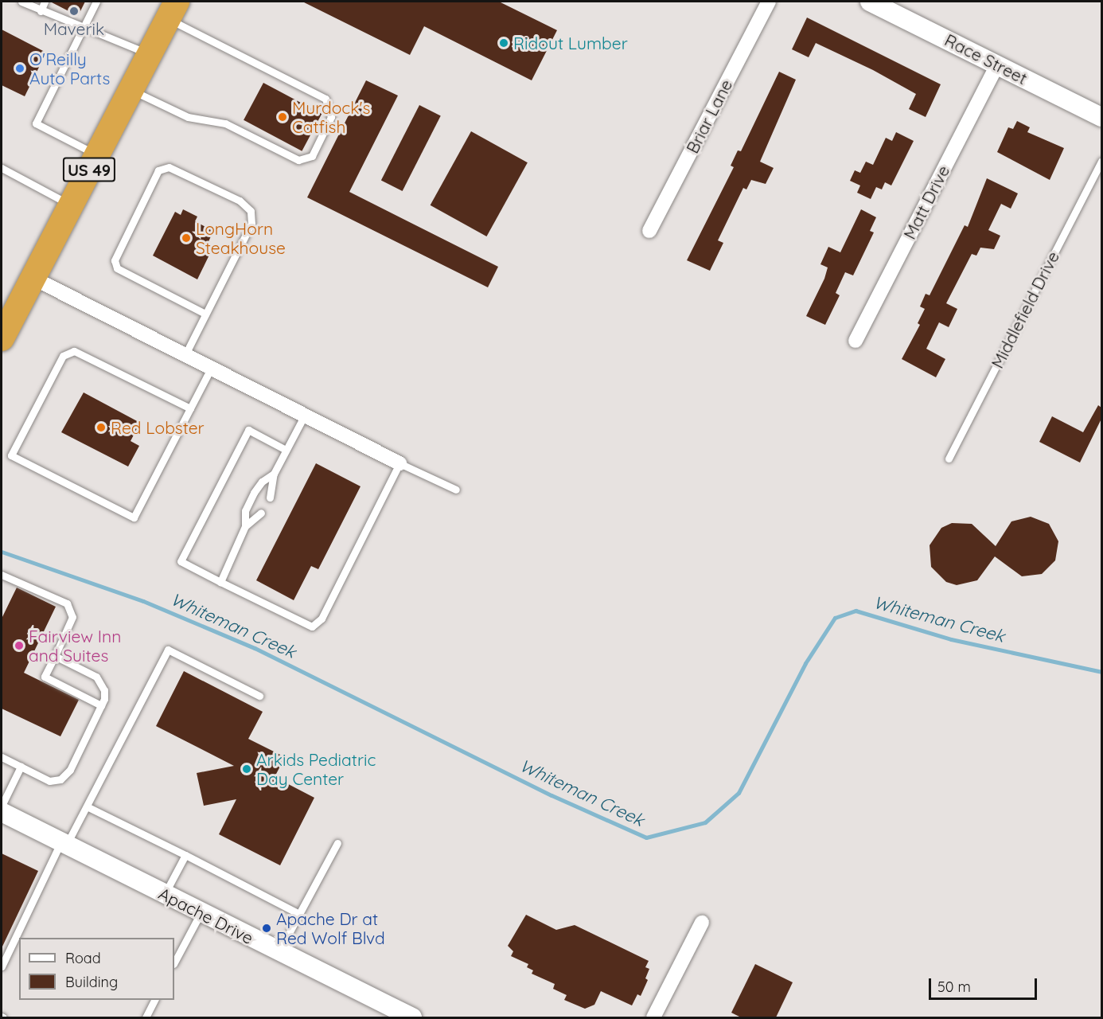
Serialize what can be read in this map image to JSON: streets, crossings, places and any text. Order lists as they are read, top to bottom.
{
  "streets": {
    "highway": ["US 49"],
    "street": [
      "Race Street",
      "Briar Lane",
      "Matt Drive",
      "Apache Drive"
    ],
    "lane": ["Middlefield Drive"]
  },
  "crossings": [
    ["Race Street", "Matt Drive"]
  ],
  "water": ["Whiteman Creek"],
  "places": [
    "Maverik",
    "Ridout Lumber",
    "O'Reilly Auto Parts",
    "Murdock's Catfish",
    "LongHorn Steakhouse",
    "Red Lobster",
    "Fairview Inn and Suites",
    "Arkids Pediatric Day Center",
    "Apache Dr at Red Wolf Blvd"
  ],
  "legend": ["Road", "Building"],
  "scale_bar": "50 m"
}
